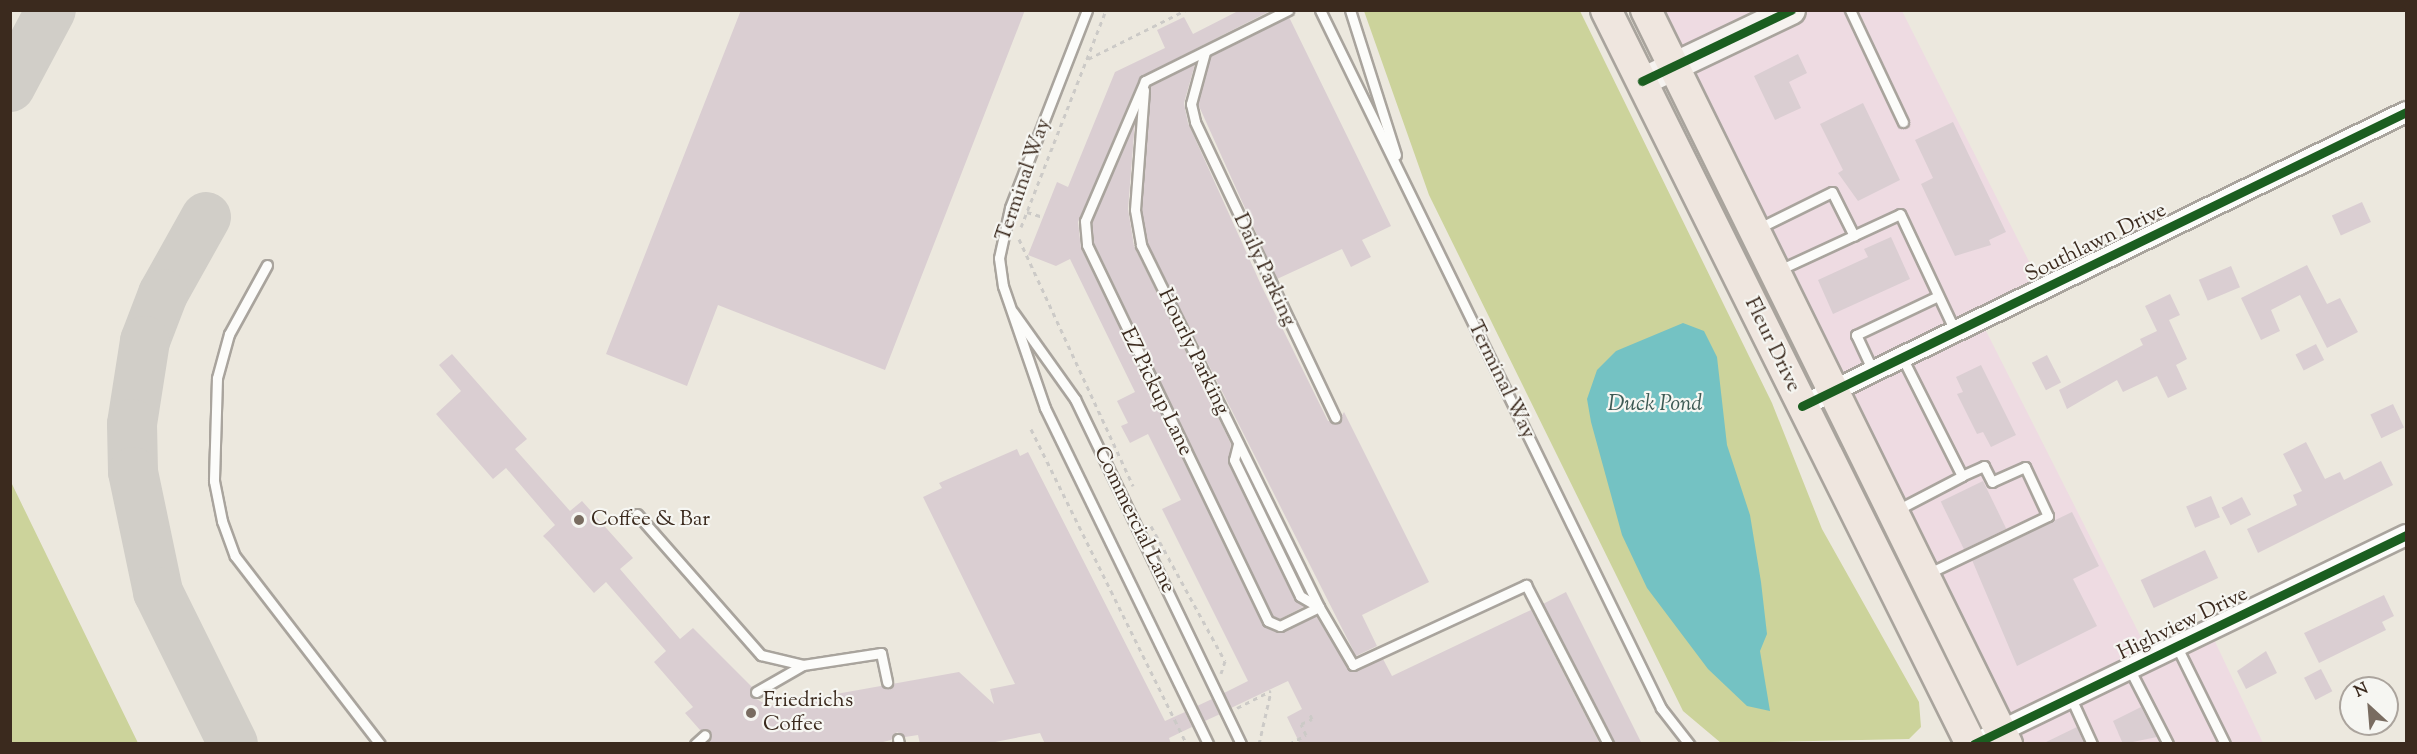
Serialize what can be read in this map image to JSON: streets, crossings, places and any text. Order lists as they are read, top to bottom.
{
  "streets": {
    "main road": ["Fleur Drive"],
    "street": ["Southlawn Drive", "Highview Drive"],
    "lane": [
      "Terminal Way",
      "Daily Parking",
      "Hourly Parking",
      "EZ Pickup Lane",
      "Commercial Lane"
    ]
  },
  "crossings": [
    ["Terminal Way", "Commercial Lane"],
    ["Southlawn Drive", "Fleur Drive"],
    ["Fleur Drive", "Highview Drive"],
    ["Hourly Parking", "EZ Pickup Lane"]
  ],
  "water": ["Duck Pond"],
  "places": ["Coffee & Bar", "Friedrichs Coffee"],
  "north": "top left"
}
